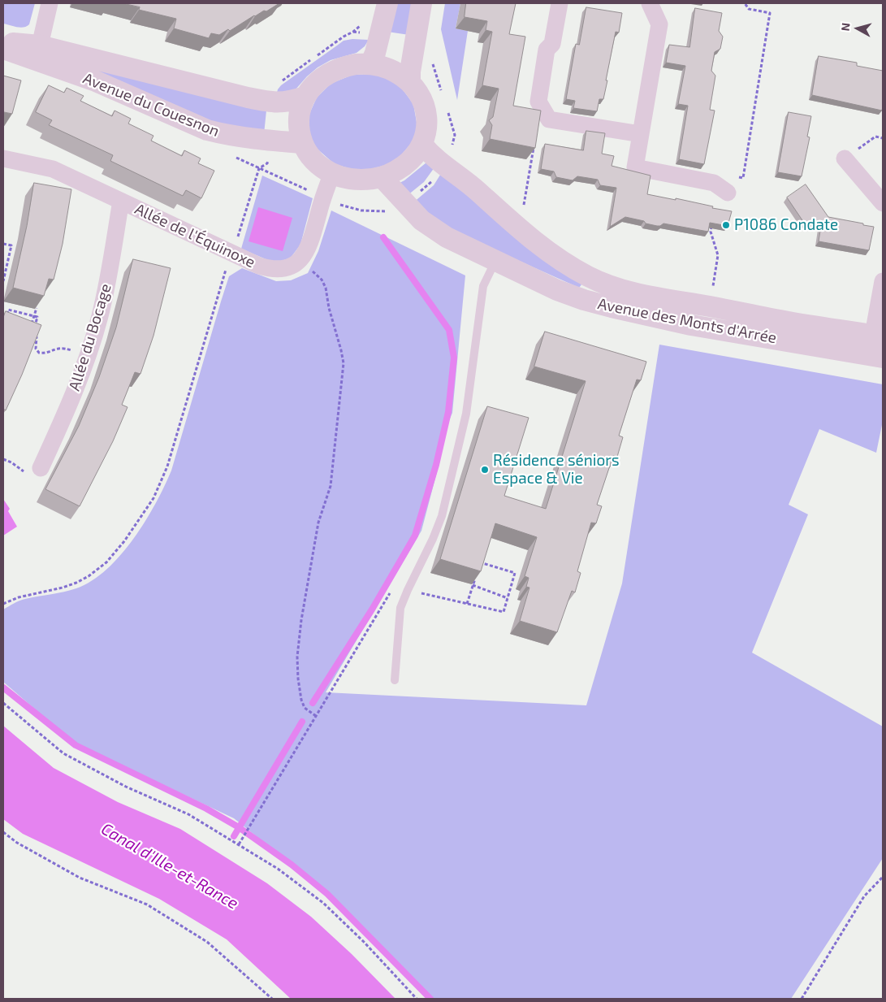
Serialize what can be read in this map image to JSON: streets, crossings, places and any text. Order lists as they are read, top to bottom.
{
  "streets": {
    "street": [
      "Avenue du Couesnon",
      "Allée de l'Équinoxe",
      "Avenue des Monts d'Arrée",
      "Allée du Bocage"
    ]
  },
  "crossings": [
    ["Avenue du Couesnon", "Avenue des Monts d'Arrée"],
    ["Allée de l'Équinoxe", "Allée du Bocage"]
  ],
  "water": ["Canal d'Ille-et-Rance"],
  "places": ["P1086 Condate", "Résidence séniors Espace & Vie"],
  "north": "left"
}
